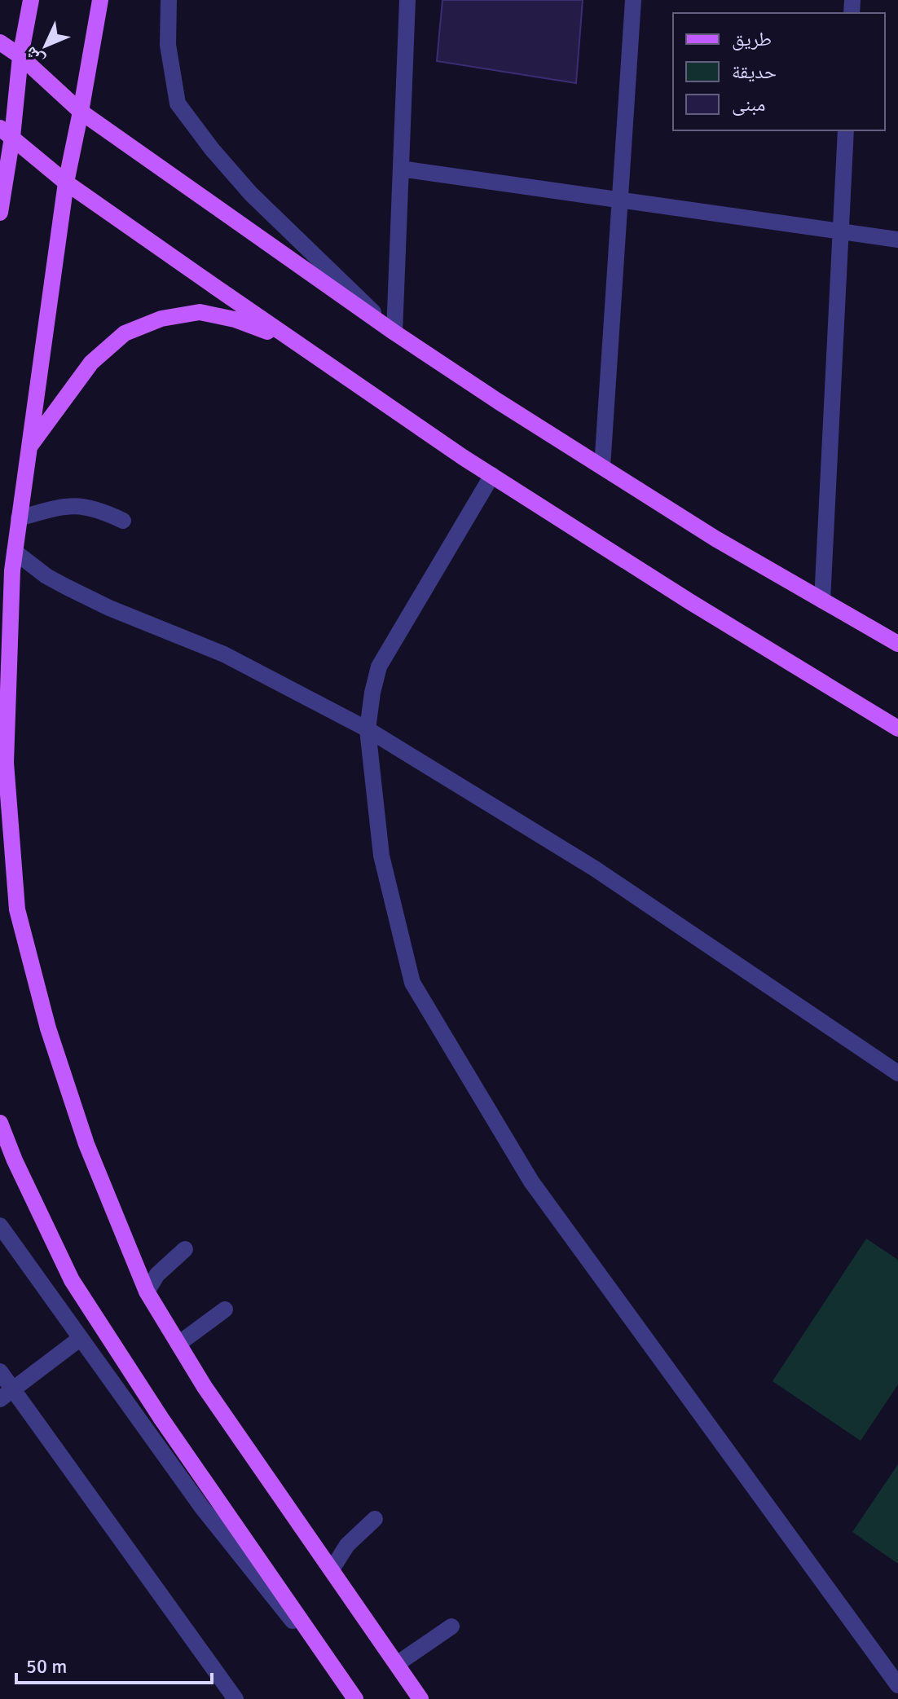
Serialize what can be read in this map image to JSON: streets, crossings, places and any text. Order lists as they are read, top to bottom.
{
  "legend": ["طريق", "حديقة", "مبنى"],
  "scale_bar": "50 m",
  "north": "bottom left"
}
